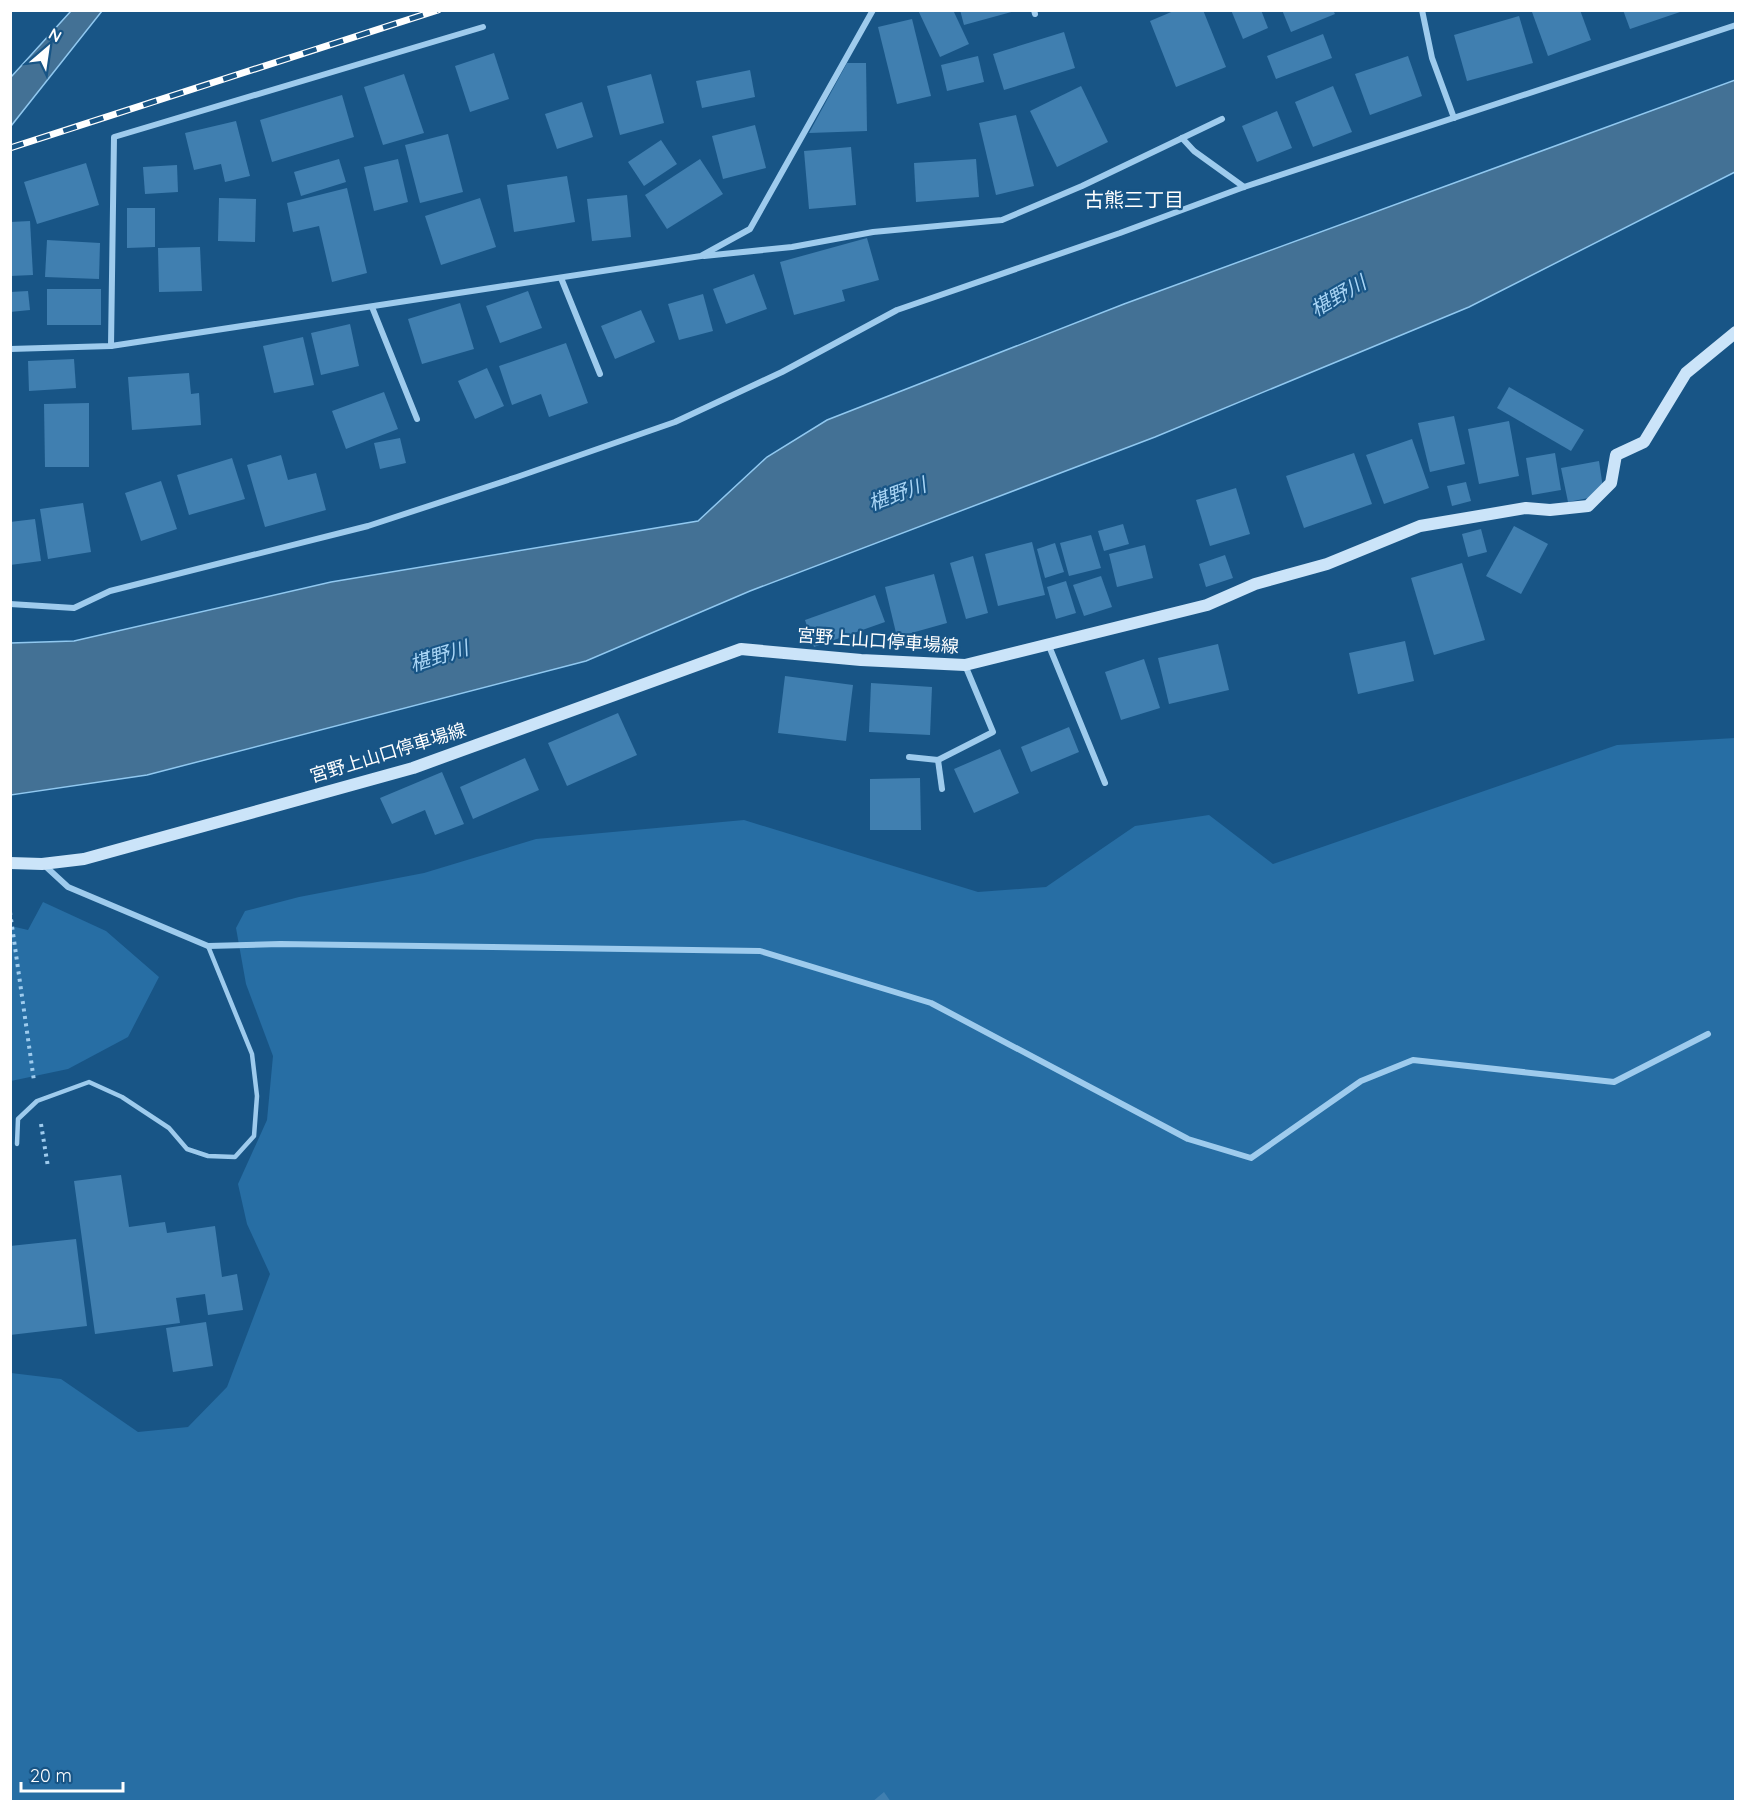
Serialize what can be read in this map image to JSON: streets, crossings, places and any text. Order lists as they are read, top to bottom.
{
  "streets": {
    "main road": ["宮野上山口停車場線"]
  },
  "districts": ["古熊三丁目"],
  "water": ["椹野川"],
  "scale_bar": "20 m",
  "north": "top right"
}
